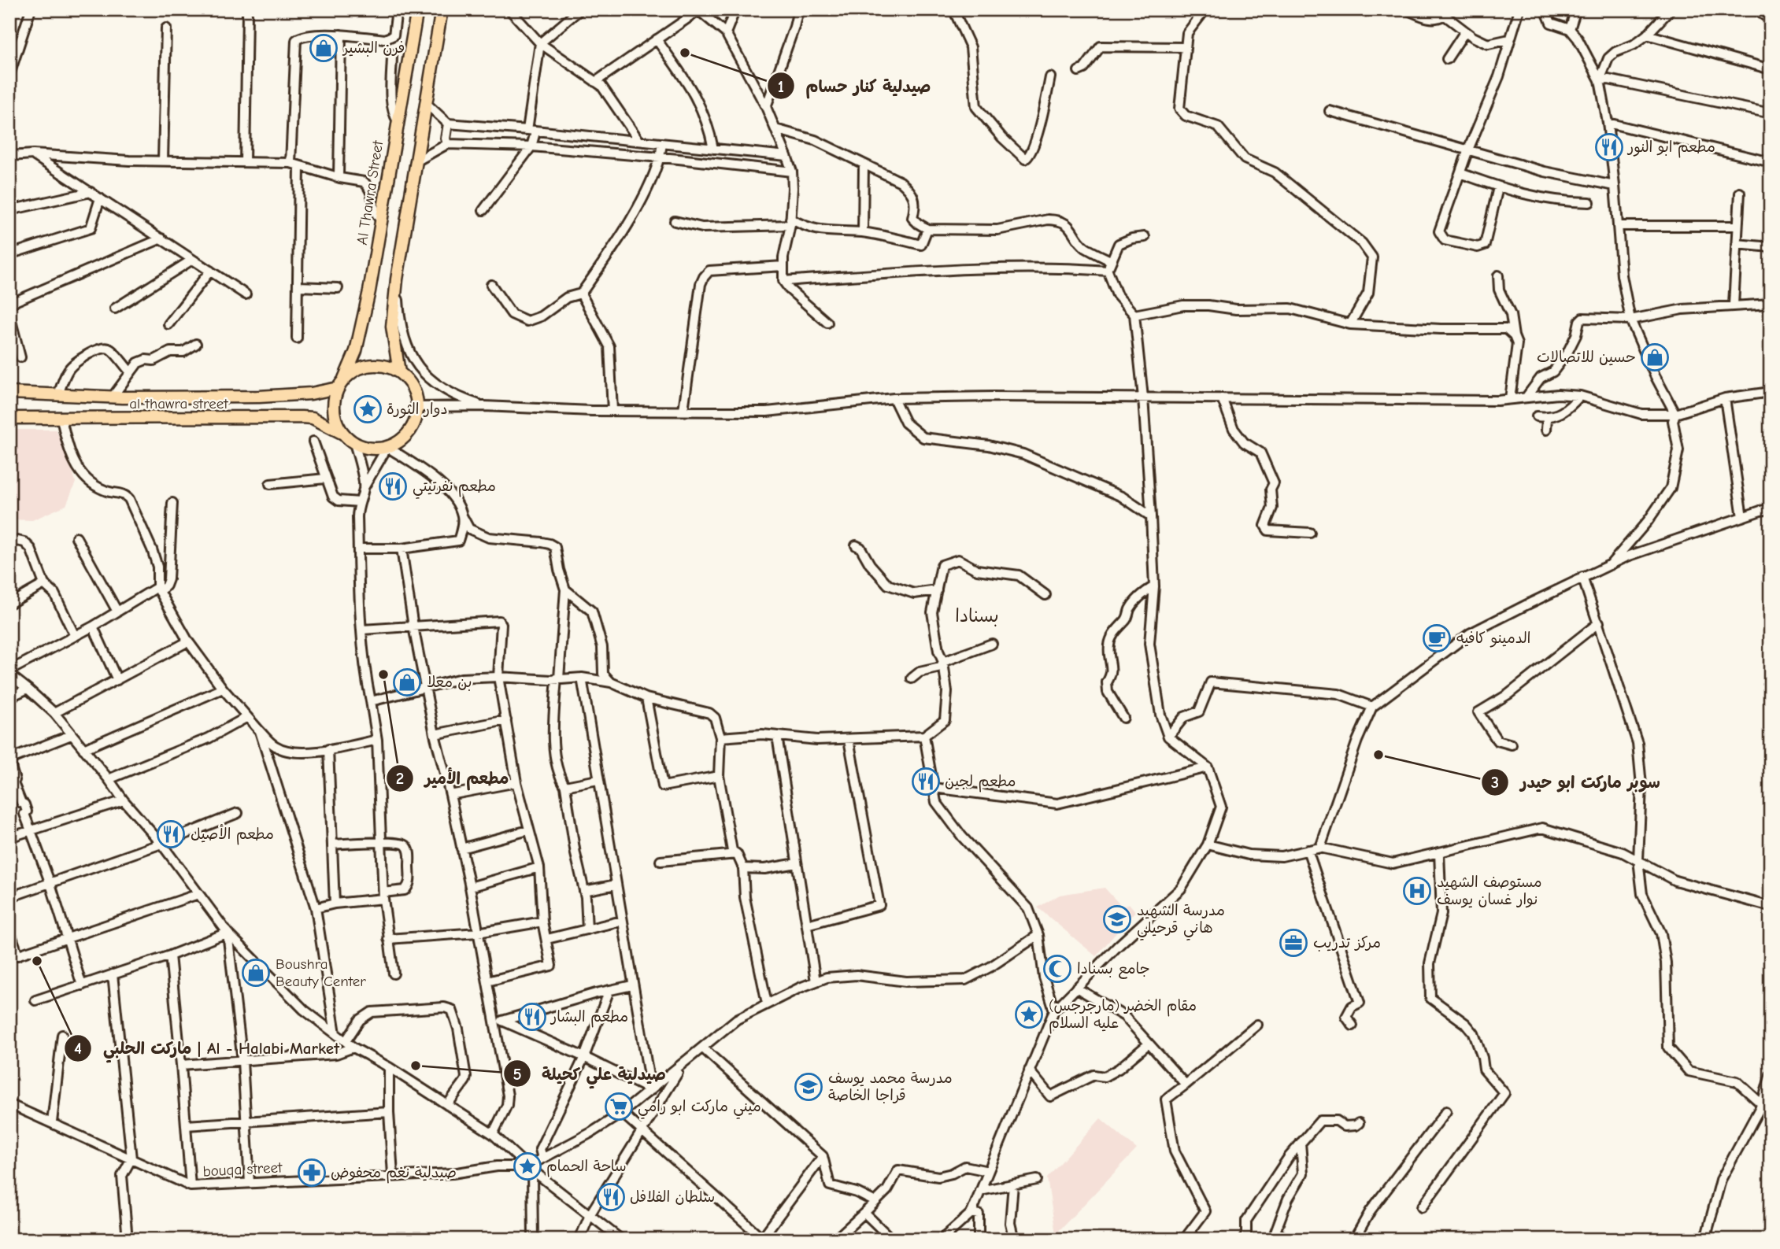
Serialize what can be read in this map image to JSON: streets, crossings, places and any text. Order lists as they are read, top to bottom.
{
  "streets": {
    "main road": ["Al Thawra Street", "al thawra street"],
    "street": ["bouqa street"]
  },
  "crossings": [
    ["Al Thawra Street", "al thawra street"]
  ],
  "districts": ["بسنادا"],
  "places": {
    "shop": [
      "فرن البشير",
      "حسين للاتصالات",
      "بن معلا",
      "Boushra Beauty Center"
    ],
    "other": [
      "صيدلية كنار حسام",
      "مطعم الأمير",
      "سوبر ماركت ابو حيدر",
      "ماركت الحلبي | Al - Halabi Market",
      "صيدلية علي كحيلة"
    ],
    "restaurant": [
      "مطعم ابو النور",
      "مطعم نفرتيتي",
      "مطعم لجين",
      "مطعم الأصيل",
      "مطعم البشار",
      "سلطان الفلافل"
    ],
    "place": ["دوار الثورة", "مقام الخضر (مارجرجس) عليه السلام", "ساحة الحمام"],
    "cafe": ["الدمينو كافيه"],
    "hospital": ["مستوصف الشهيد نوار غسان يوسف"],
    "school or university": ["مدرسة الشهيد هاني قرحيلي", "مدرسة محمد يوسف قراجا الخاصة"],
    "office": ["مركز تدريب"],
    "mosque": ["جامع بسنادا"],
    "supermarket": ["ميني ماركت ابو رامي"],
    "pharmacy": ["صيدلية نغم محفوض"]
  }
}
